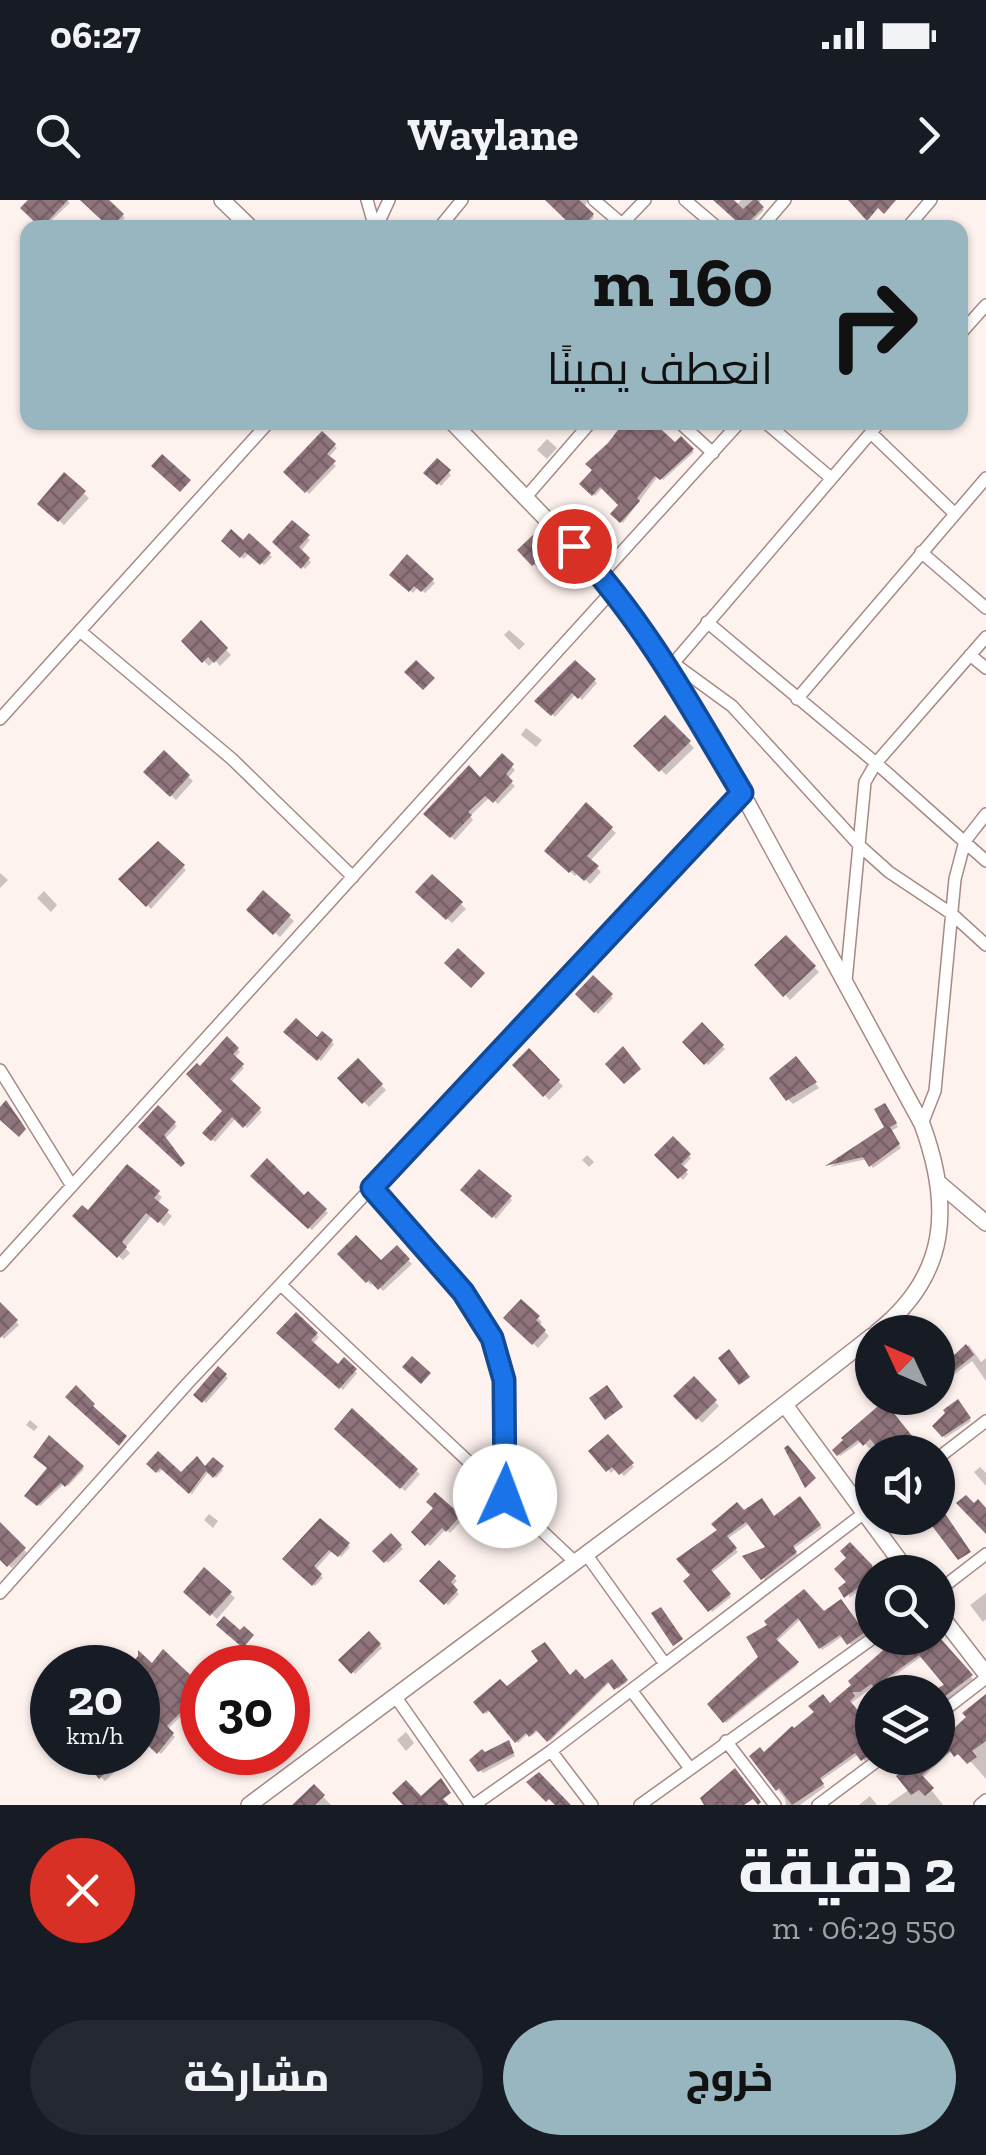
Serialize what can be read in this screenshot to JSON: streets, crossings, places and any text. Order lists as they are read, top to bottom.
{
  "north": "top left",
  "page": {
    "status": "06:27",
    "header": "Waylane",
    "turn": ["160 m", "انعطف يمينًا"],
    "speed": "20 km/h",
    "limit": "30",
    "heading": ["2 دقيقة", "550 m · 06:29"],
    "buttons": ["خروج", "مشاركة"]
  }
}
